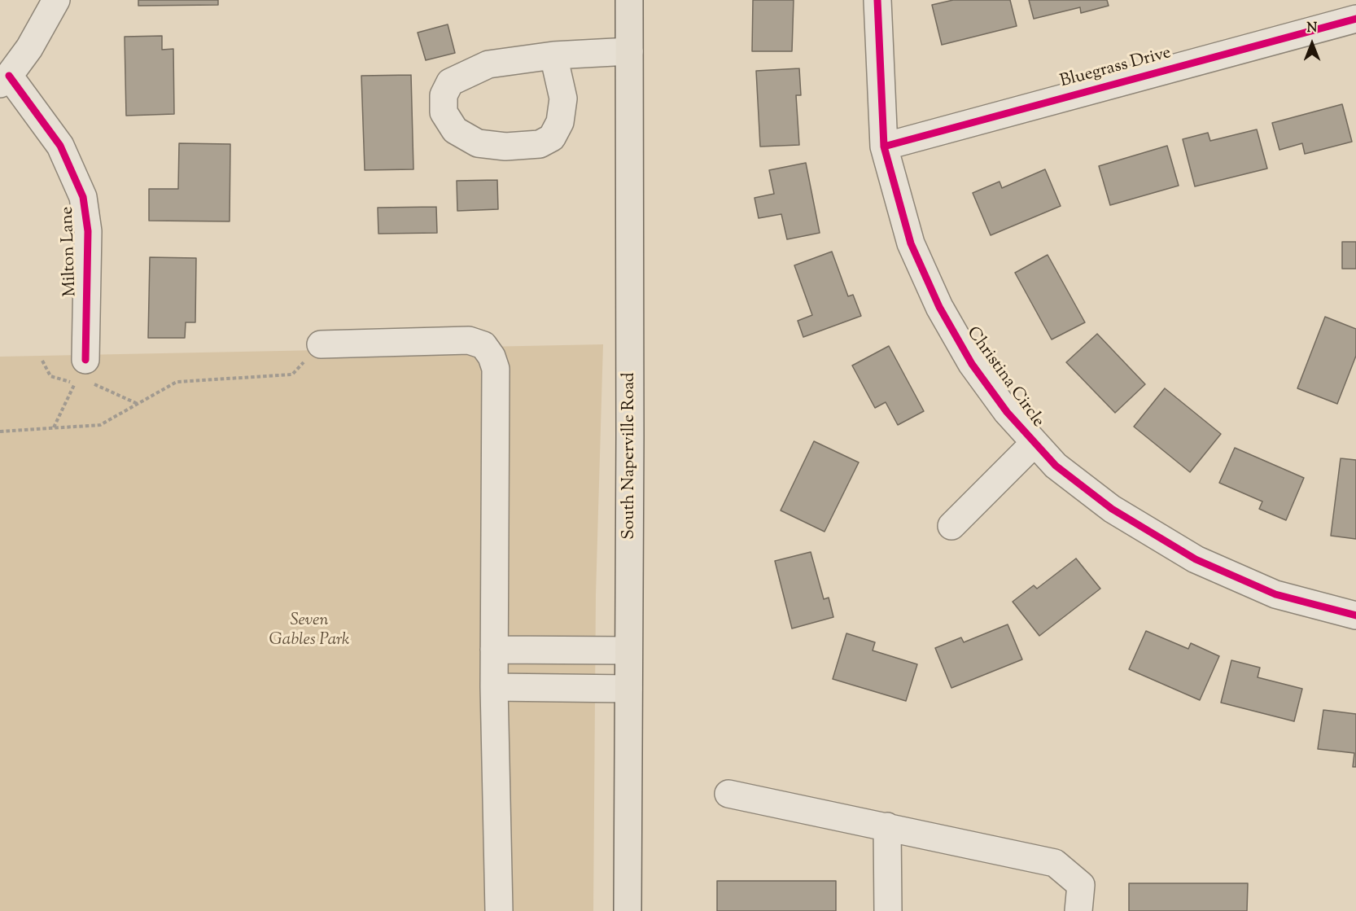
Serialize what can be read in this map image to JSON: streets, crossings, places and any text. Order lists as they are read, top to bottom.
{
  "streets": {
    "main road": ["South Naperville Road"],
    "street": ["Bluegrass Drive", "Milton Lane", "Christina Circle"]
  },
  "crossings": [
    ["Bluegrass Drive", "Christina Circle"]
  ],
  "parks": ["Seven Gables Park"],
  "north": "top"
}
